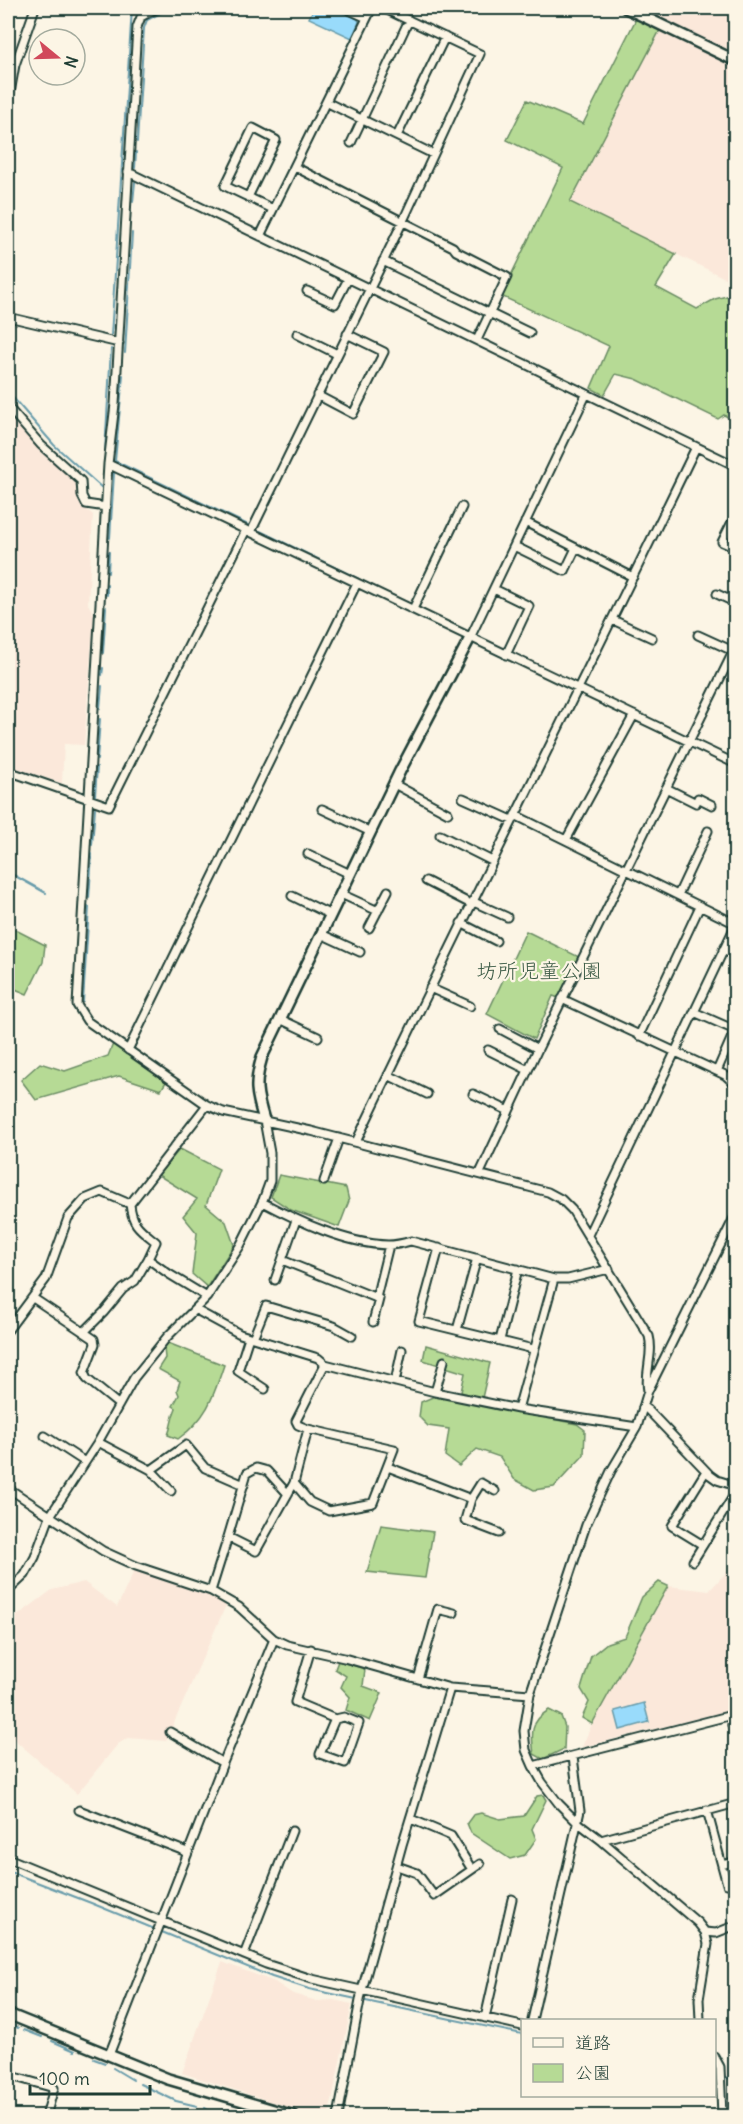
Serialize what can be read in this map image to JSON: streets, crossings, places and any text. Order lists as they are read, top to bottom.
{
  "parks": ["坊所児童公園"],
  "legend": ["道路", "公園"],
  "scale_bar": "100 m",
  "north": "right"
}
